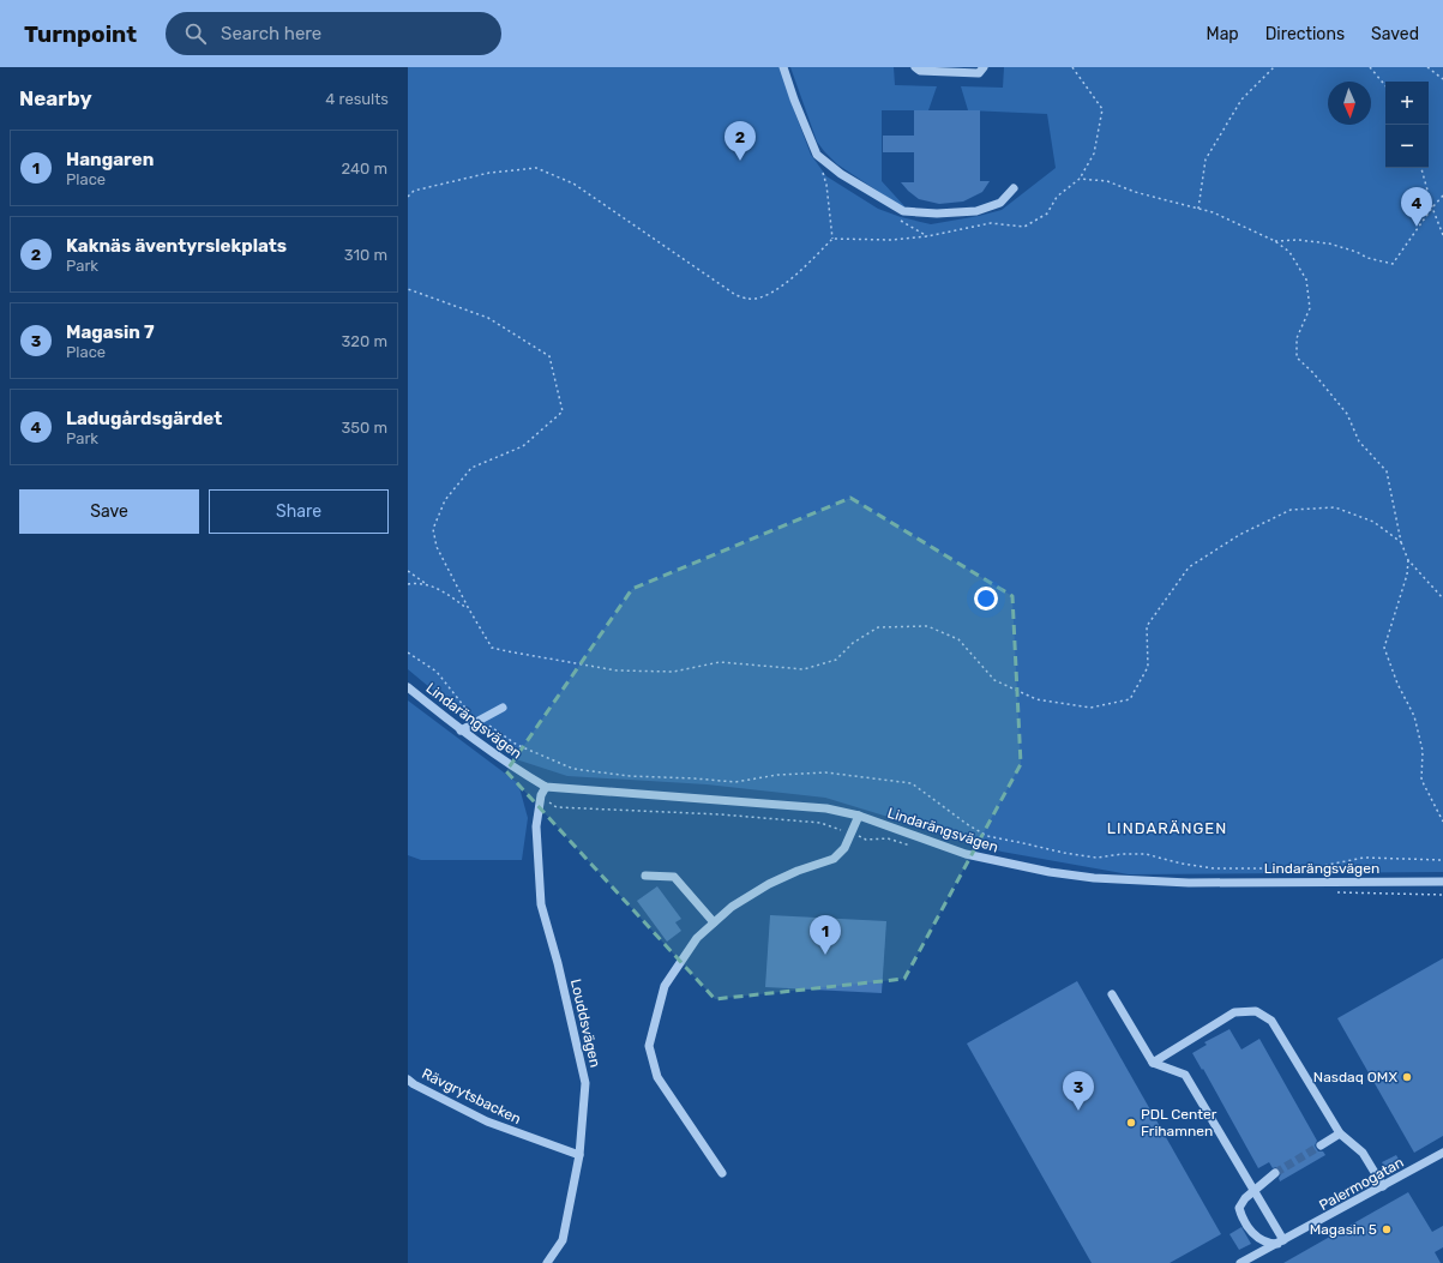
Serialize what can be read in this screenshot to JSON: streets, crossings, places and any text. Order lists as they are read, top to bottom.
{
  "streets": {
    "street": [
      "Lindarängsvägen",
      "Louddsvägen",
      "Rävgrytsbacken",
      "Palermogatan"
    ]
  },
  "crossings": [
    ["Lindarängsvägen", "Louddsvägen"],
    ["Louddsvägen", "Rävgrytsbacken"]
  ],
  "districts": ["LINDARÄNGEN"],
  "places": ["Nasdaq OMX", "PDL Center Frihamnen", "Magasin 5"],
  "north": "bottom",
  "page": {
    "header": "Turnpoint",
    "search": "Search here",
    "nav": ["Map", "Directions", "Saved"],
    "heading": ["Nearby", "4 results"],
    "map_buttons": ["+", "−"],
    "pins": [
      "2",
      "4",
      "1",
      "3"
    ],
    "list": [
      {
        "mark": "1",
        "name": "Hangaren",
        "note": "Place",
        "value": "240 m"
      },
      {
        "mark": "2",
        "name": "Kaknäs äventyrslekplats",
        "note": "Park",
        "value": "310 m"
      },
      {
        "mark": "3",
        "name": "Magasin 7",
        "note": "Place",
        "value": "320 m"
      },
      {
        "mark": "4",
        "name": "Ladugårdsgärdet",
        "note": "Park",
        "value": "350 m"
      }
    ],
    "buttons": ["Save", "Share"]
  }
}
